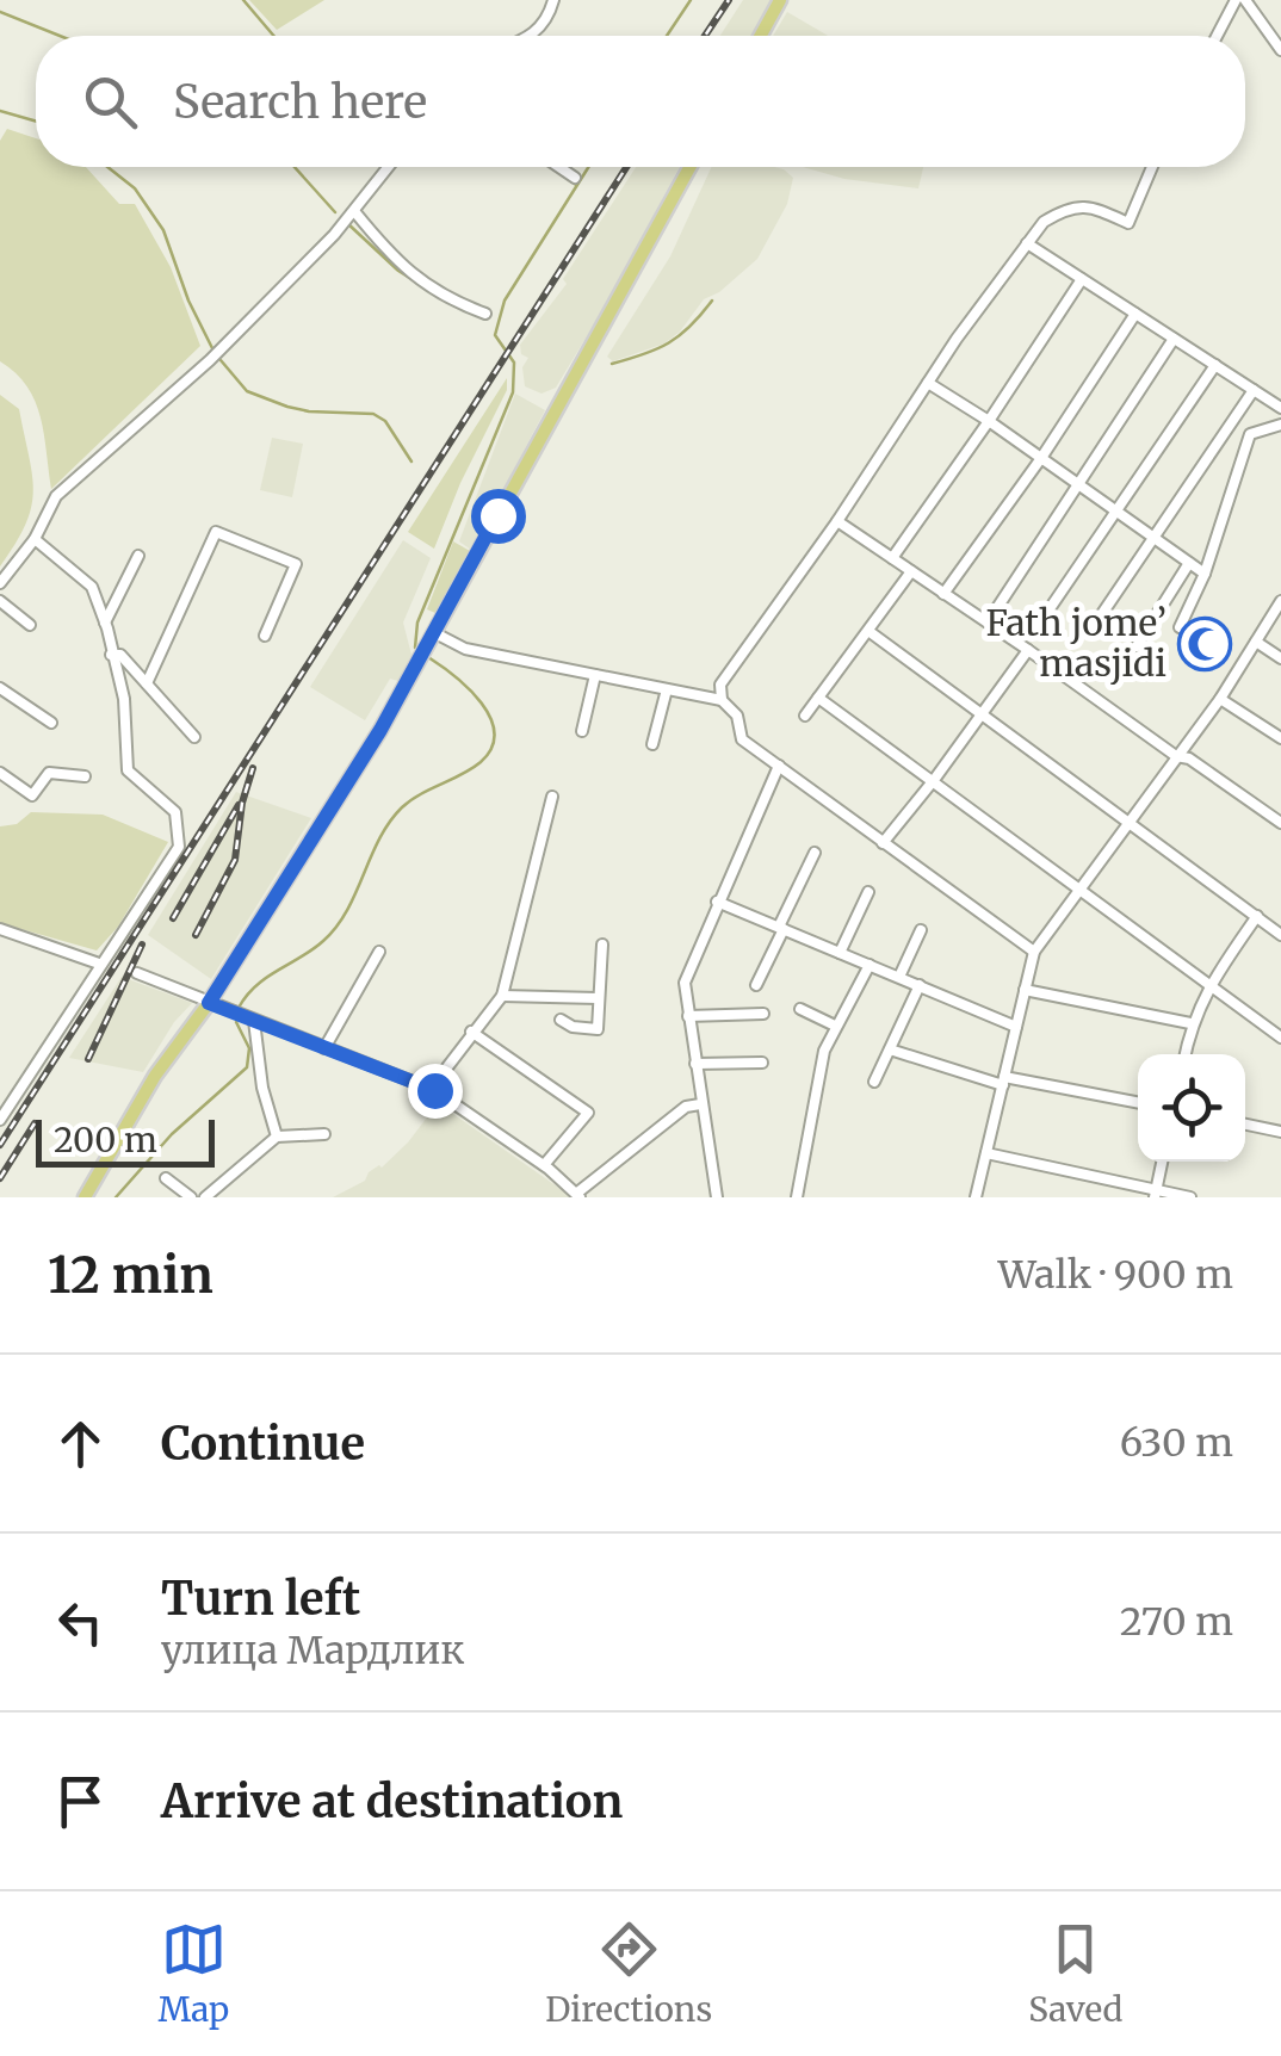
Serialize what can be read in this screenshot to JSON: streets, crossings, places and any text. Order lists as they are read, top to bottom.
{
  "places": {
    "mosque": ["Fath jome’ masjidi"]
  },
  "scale_bar": "200 m",
  "page": {
    "search": "Search here",
    "scale": "200 m",
    "heading": ["12 min", "Walk · 900 m"],
    "list": [
      ["Continue", "630 m"],
      ["Turn left", "улица Мардлик", "270 m"],
      "Arrive at destination"
    ],
    "nav": ["Map", "Directions", "Saved"]
  }
}
